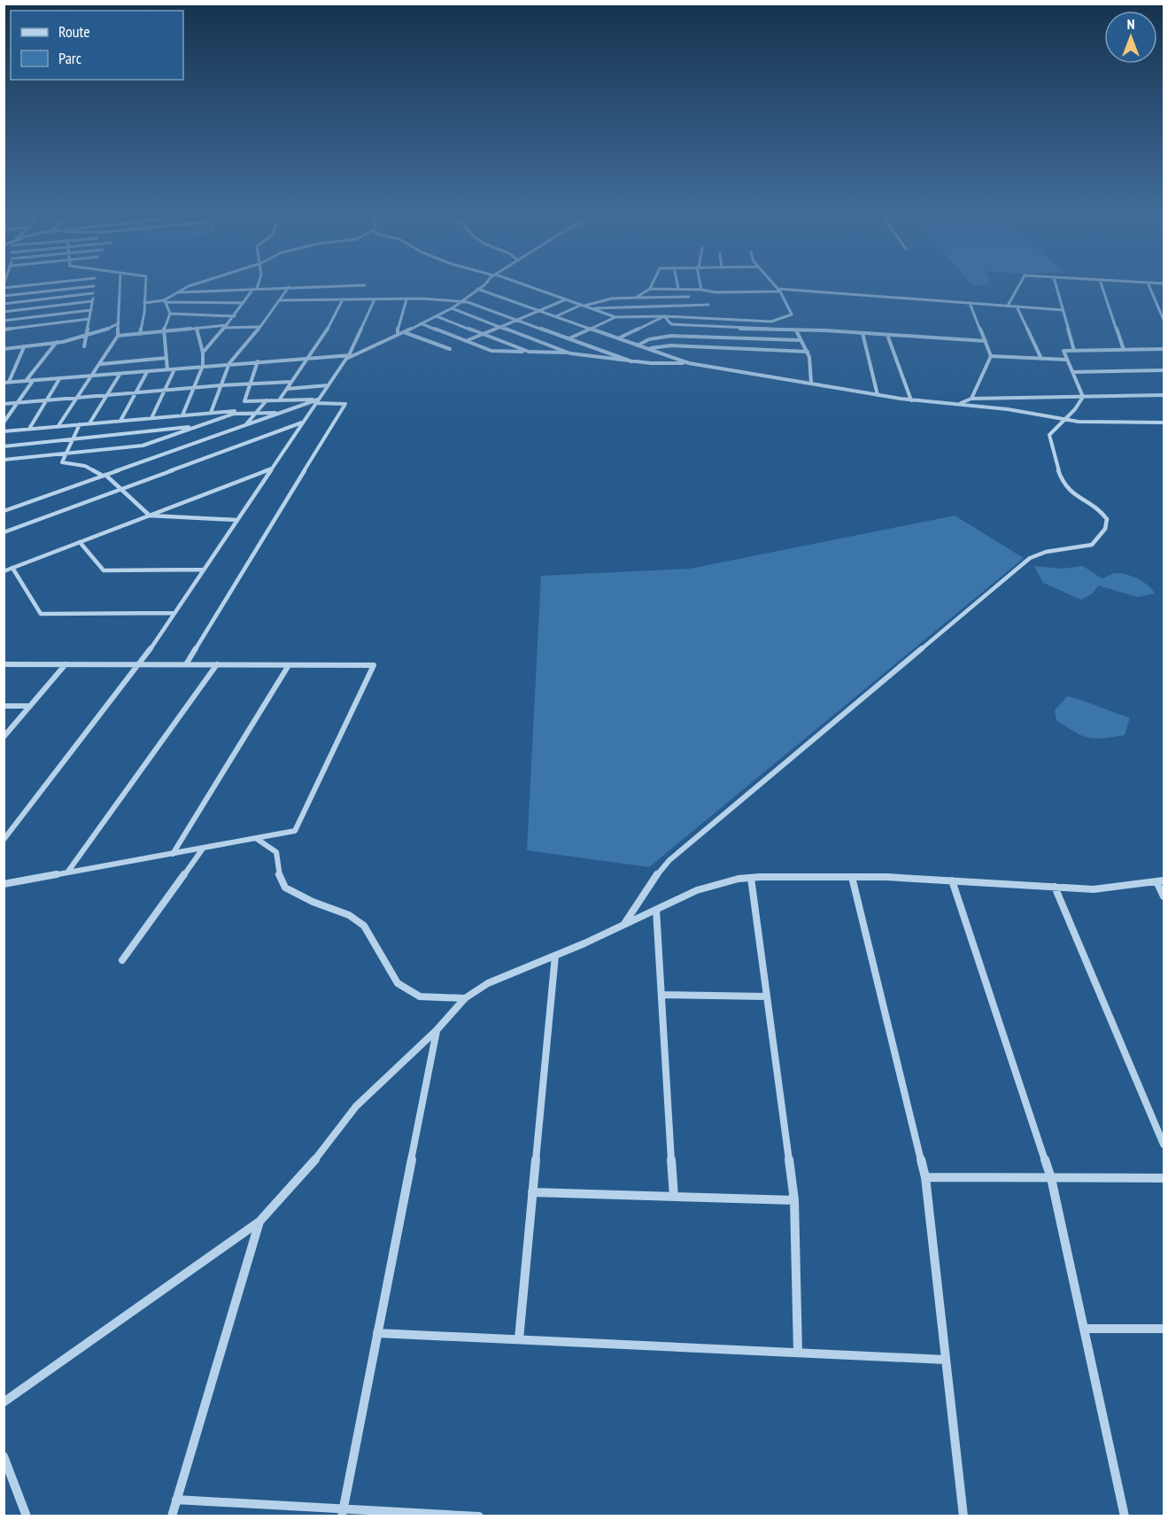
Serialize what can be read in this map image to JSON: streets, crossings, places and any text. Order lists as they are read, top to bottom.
{
  "legend": ["Route", "Parc"],
  "north": "top"
}
